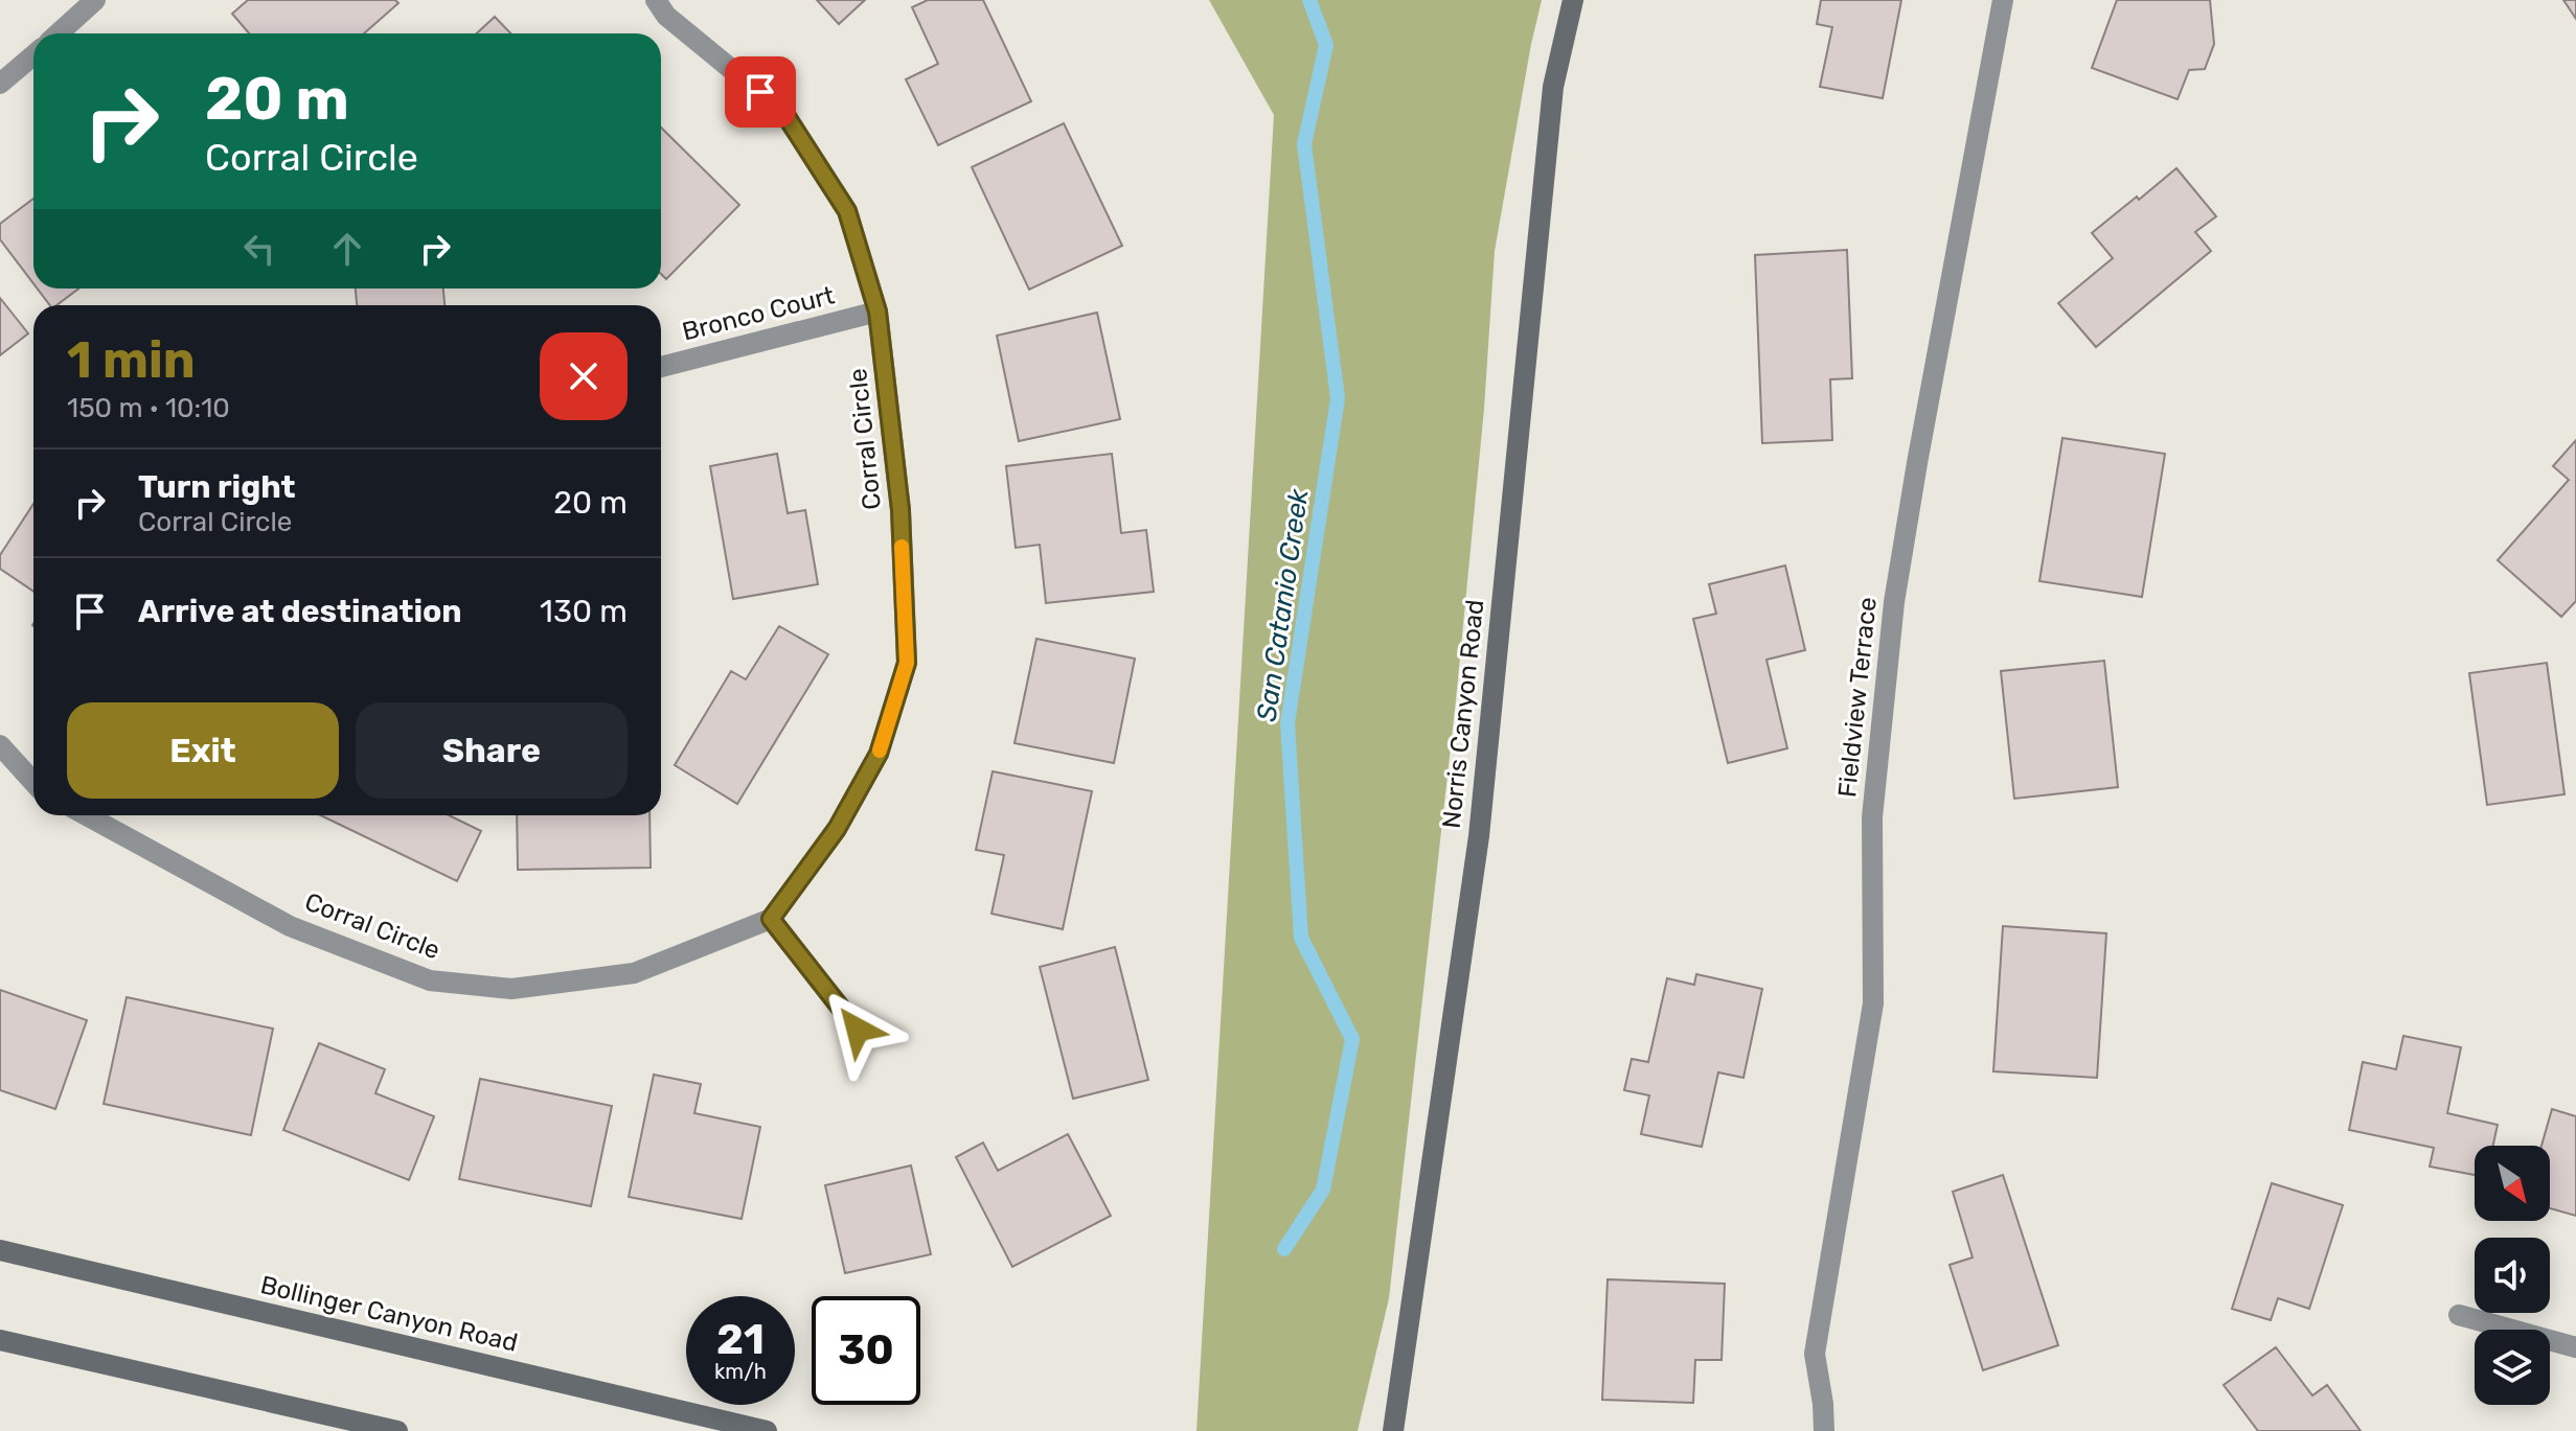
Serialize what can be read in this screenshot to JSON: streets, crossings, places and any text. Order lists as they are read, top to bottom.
{
  "streets": {
    "street": [
      "Bronco Court",
      "Corral Circle",
      "Fieldview Terrace",
      "Norris Canyon Road",
      "Bollinger Canyon Road"
    ]
  },
  "crossings": [
    ["Bronco Court", "Corral Circle"]
  ],
  "water": ["San Catanio Creek"],
  "north": "bottom right",
  "page": {
    "turn": ["20 m", "Corral Circle"],
    "heading": ["1 min", "150 m · 10:10"],
    "list": [
      {
        "name": "Turn right",
        "note": "Corral Circle",
        "value": "20 m"
      },
      {
        "name": "Arrive at destination",
        "value": "130 m"
      }
    ],
    "buttons": ["Exit", "Share"],
    "speed": "21 km/h",
    "limit": "30"
  }
}
